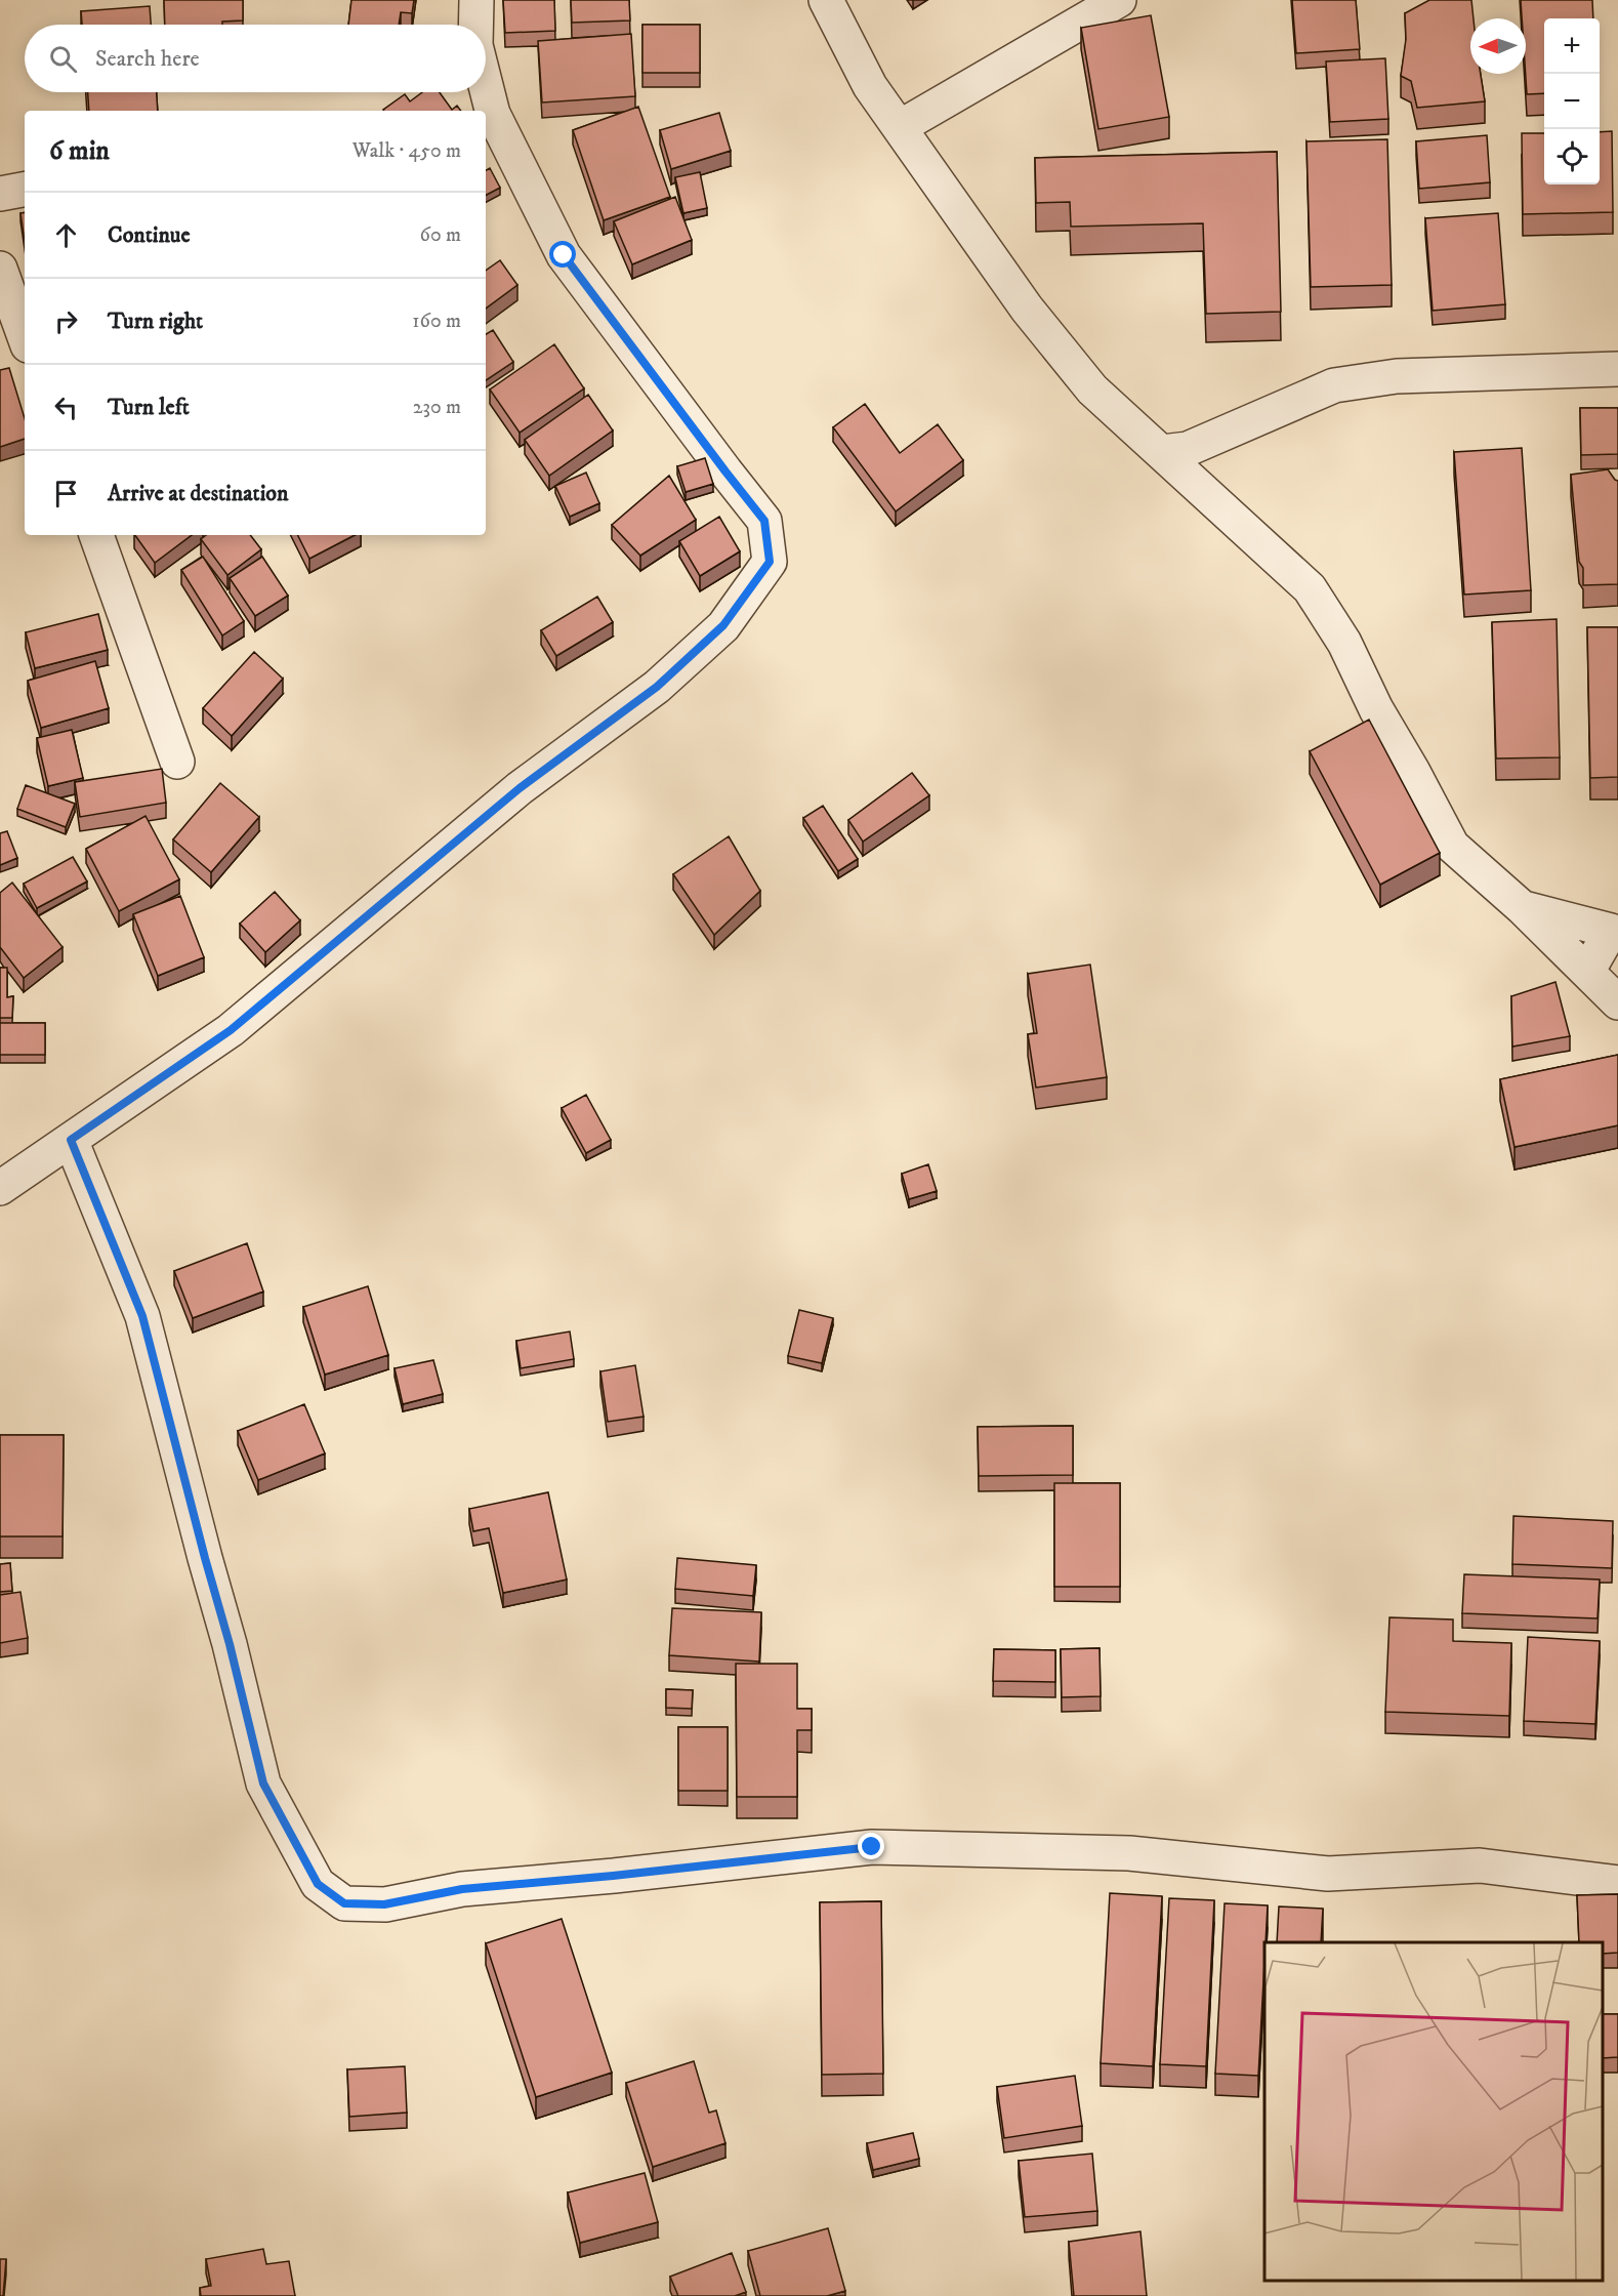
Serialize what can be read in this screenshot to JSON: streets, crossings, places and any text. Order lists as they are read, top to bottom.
{
  "north": "left",
  "page": {
    "map_buttons": ["+", "−"],
    "search": "Search here",
    "heading": ["6 min", "Walk · 450 m"],
    "list": [
      ["Continue", "60 m"],
      ["Turn right", "160 m"],
      ["Turn left", "230 m"],
      "Arrive at destination"
    ]
  }
}
